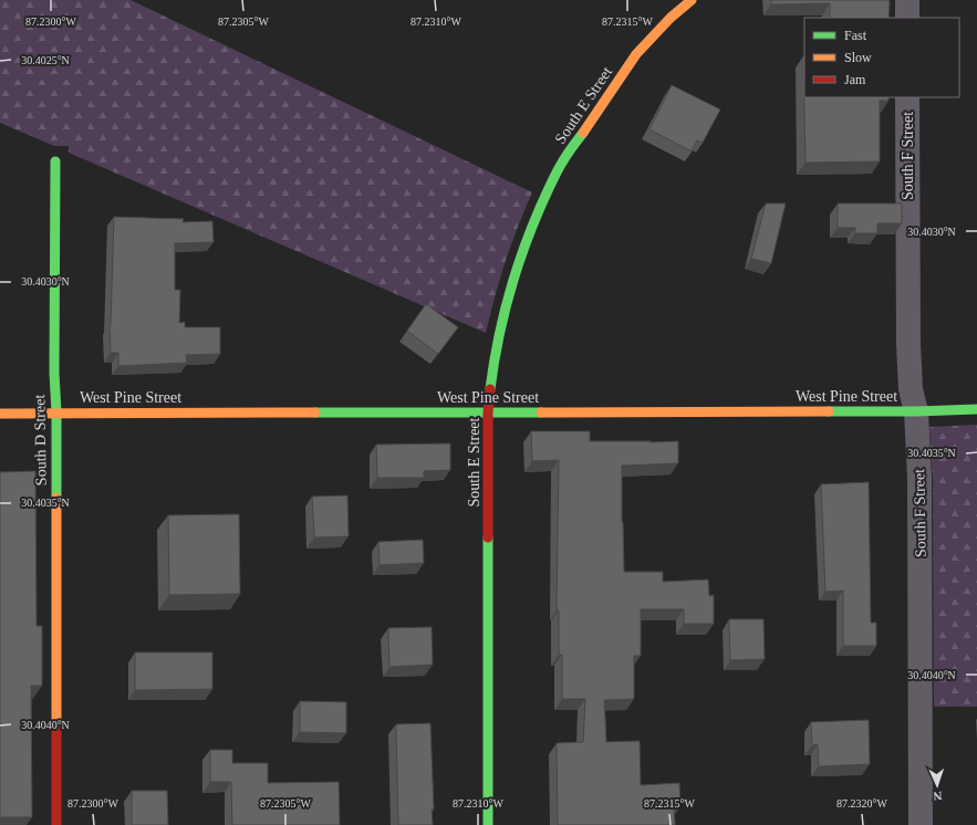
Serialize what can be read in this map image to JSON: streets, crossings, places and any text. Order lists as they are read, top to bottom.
{
  "streets": {
    "street": [
      "South E Street",
      "South F Street",
      "West Pine Street",
      "South D Street"
    ]
  },
  "crossings": [
    ["South E Street", "West Pine Street"],
    ["South F Street", "West Pine Street"],
    ["West Pine Street", "South D Street"]
  ],
  "legend": ["Fast", "Slow", "Jam"],
  "north": "bottom",
  "coordinates": [
    "87.2300°W",
    "87.2305°W",
    "87.2310°W",
    "87.2315°W",
    "30.4025°N",
    "30.4030°N",
    "30.4035°N",
    "30.4040°N",
    "87.2320°W"
  ]
}
